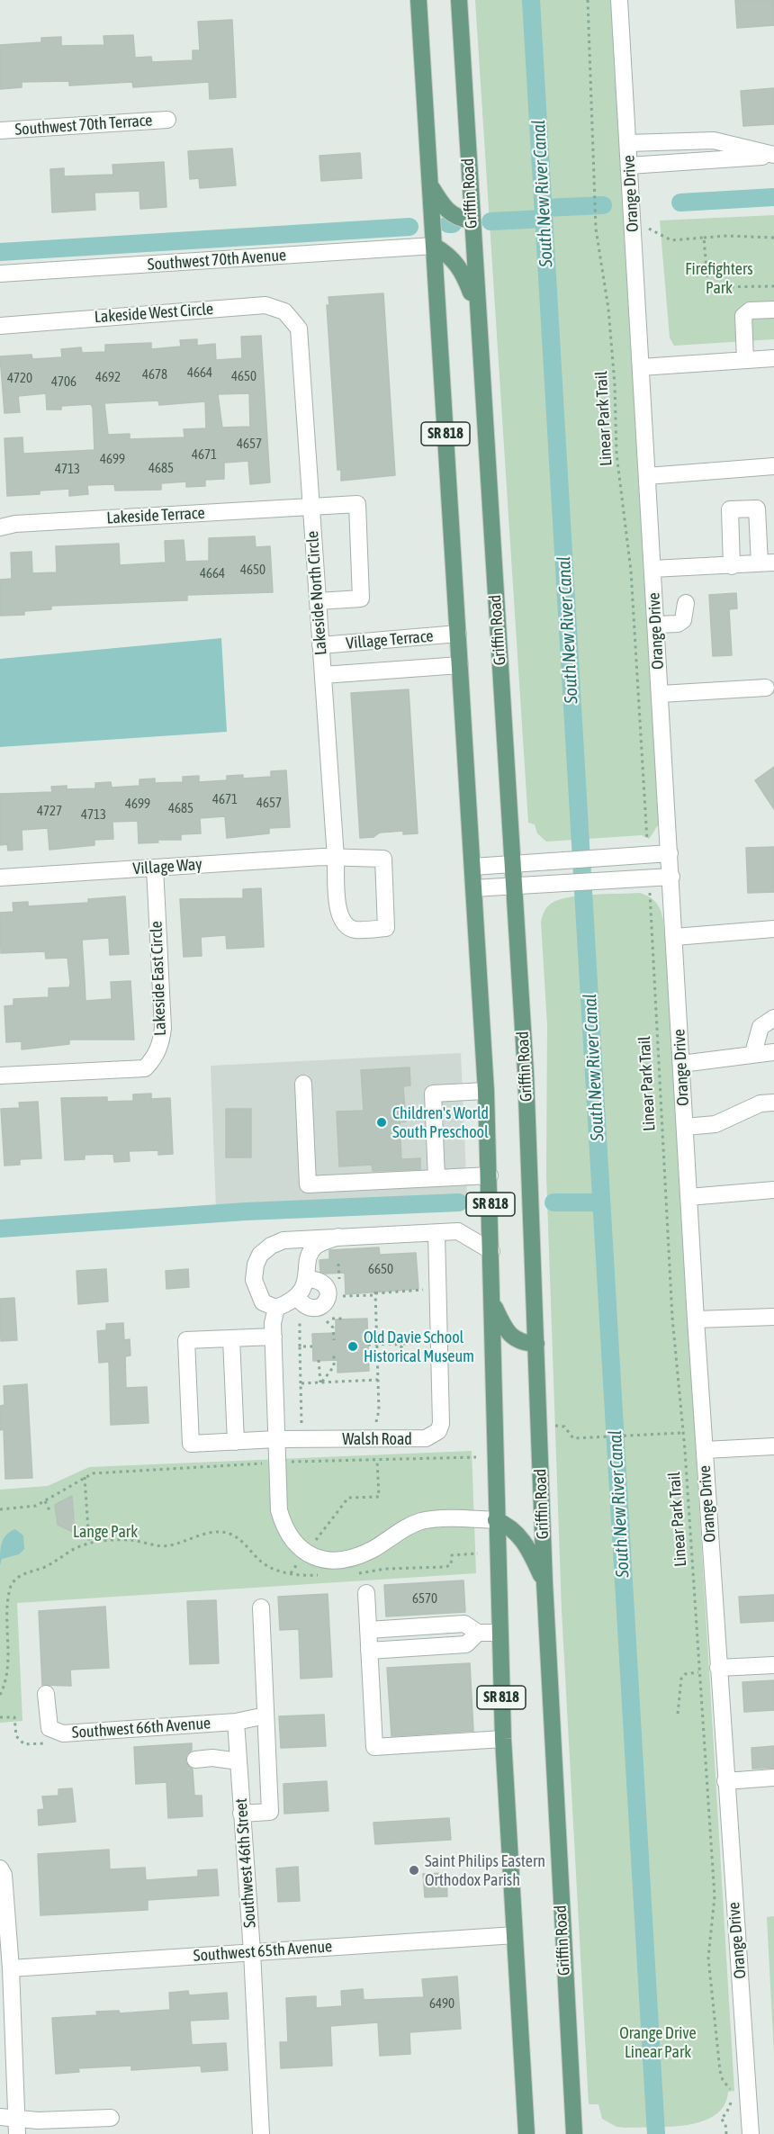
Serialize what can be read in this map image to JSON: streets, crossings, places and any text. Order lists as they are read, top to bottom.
{
  "streets": {
    "main road": ["Griffin Road", "SR 818"],
    "street": [
      "Southwest 70th Terrace",
      "Orange Drive",
      "Southwest 70th Avenue",
      "Lakeside West Circle",
      "Lakeside Terrace",
      "Lakeside North Circle",
      "Village Terrace",
      "Village Way",
      "Lakeside East Circle",
      "Walsh Road",
      "Southwest 66th Avenue",
      "Southwest 46th Street",
      "Southwest 65th Avenue"
    ],
    "path": ["Linear Park Trail"]
  },
  "crossings": [
    ["Southwest 70th Avenue", "SR 818"],
    ["Lakeside West Circle", "Lakeside North Circle"],
    ["SR 818", "Village Terrace"],
    ["SR 818", "Southwest 65th Avenue"],
    ["Lakeside Terrace", "Lakeside North Circle"],
    ["Lakeside North Circle", "Village Terrace"],
    ["Lakeside North Circle", "Village Way"],
    ["Village Way", "Lakeside East Circle"],
    ["Southwest 66th Avenue", "Southwest 46th Street"],
    ["Southwest 46th Street", "Southwest 65th Avenue"]
  ],
  "water": ["South New River Canal"],
  "parks": ["Firefighters Park", "Lange Park", "Orange Drive Linear Park"],
  "places": ["Children's World South Preschool", "Old Davie School Historical Museum", "Saint Philips Eastern Orthodox Parish"],
  "house_numbers": [
    "4664",
    "4678",
    "4650",
    "4692",
    "4720",
    "4706",
    "4657",
    "4671",
    "4699",
    "4685",
    "4713",
    "4650",
    "4664",
    "4671",
    "4657",
    "4699",
    "4685",
    "4727",
    "4713",
    "6650",
    "6570",
    "6490"
  ]
}
